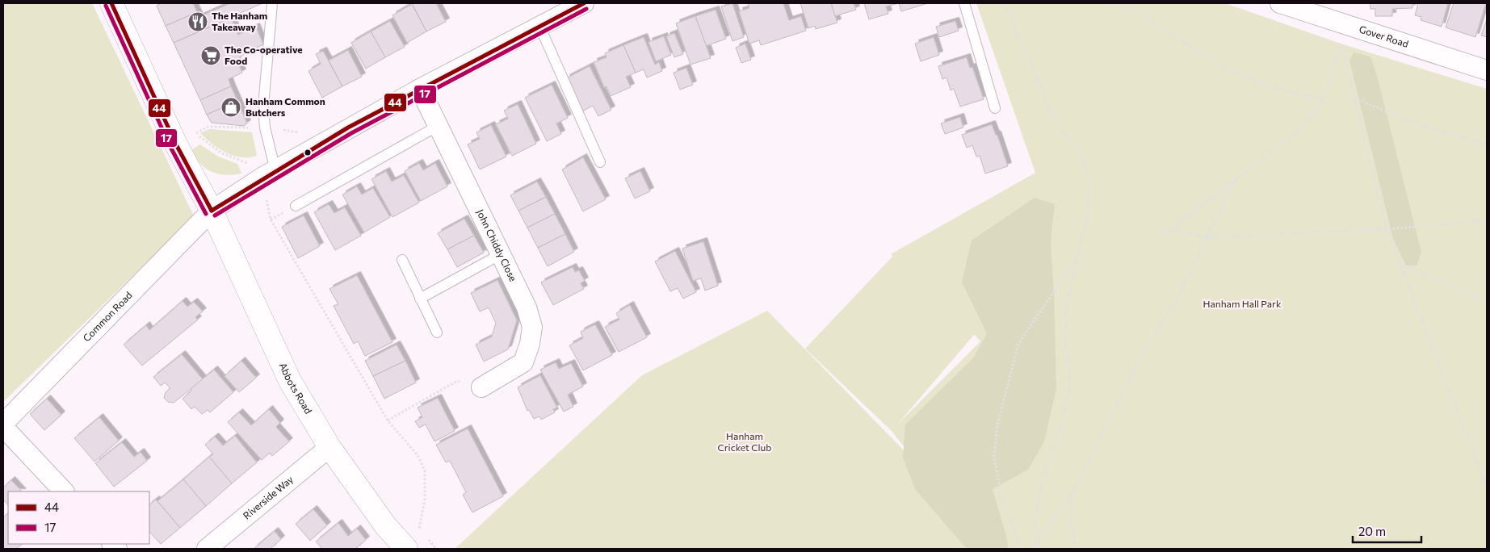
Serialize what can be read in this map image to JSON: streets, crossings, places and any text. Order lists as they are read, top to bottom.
{
  "streets": {
    "street": [
      "Gover Road",
      "John Chiddy Close",
      "Common Road",
      "Abbots Road",
      "Riverside Way"
    ]
  },
  "crossings": [
    ["John Chiddy Close", "Common Road"],
    ["Common Road", "Abbots Road"],
    ["Abbots Road", "Riverside Way"]
  ],
  "parks": ["Hanham Hall Park", "Hanham Cricket Club"],
  "places": {
    "restaurant": ["The Hanham Takeaway"],
    "supermarket": ["The Co-operative Food"],
    "shop": ["Hanham Common Butchers"]
  },
  "lines": ["transit line 44", "transit line 17"],
  "legend": ["44", "17"],
  "scale_bar": "20 m"
}
